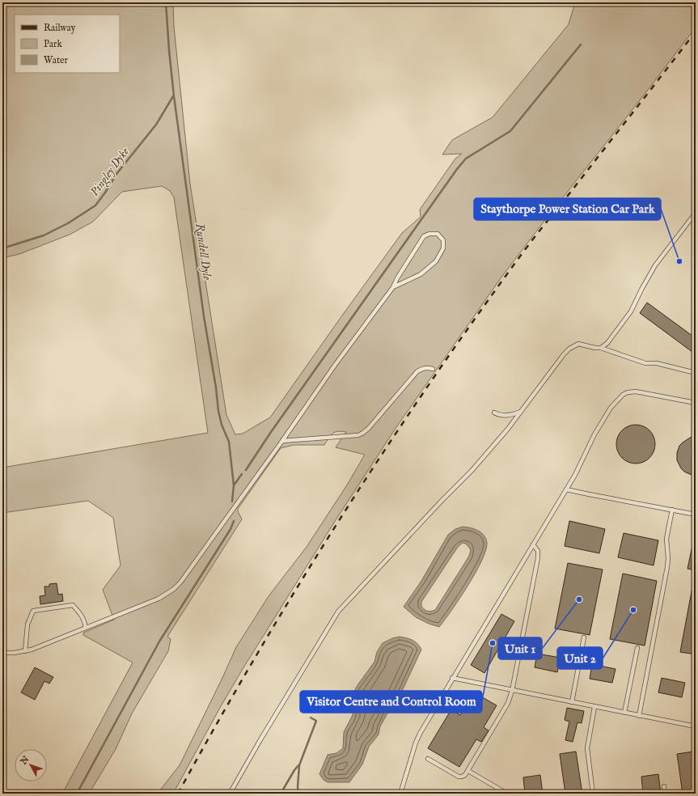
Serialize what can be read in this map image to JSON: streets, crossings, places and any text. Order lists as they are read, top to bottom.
{
  "water": ["Pingley Dyke", "Rundell Dyle"],
  "places": [
    "Staythorpe Power Station Car Park",
    "Unit 1",
    "Unit 2",
    "Visitor Centre and Control Room"
  ],
  "legend": ["Railway", "Park", "Water"],
  "north": "top left"
}
